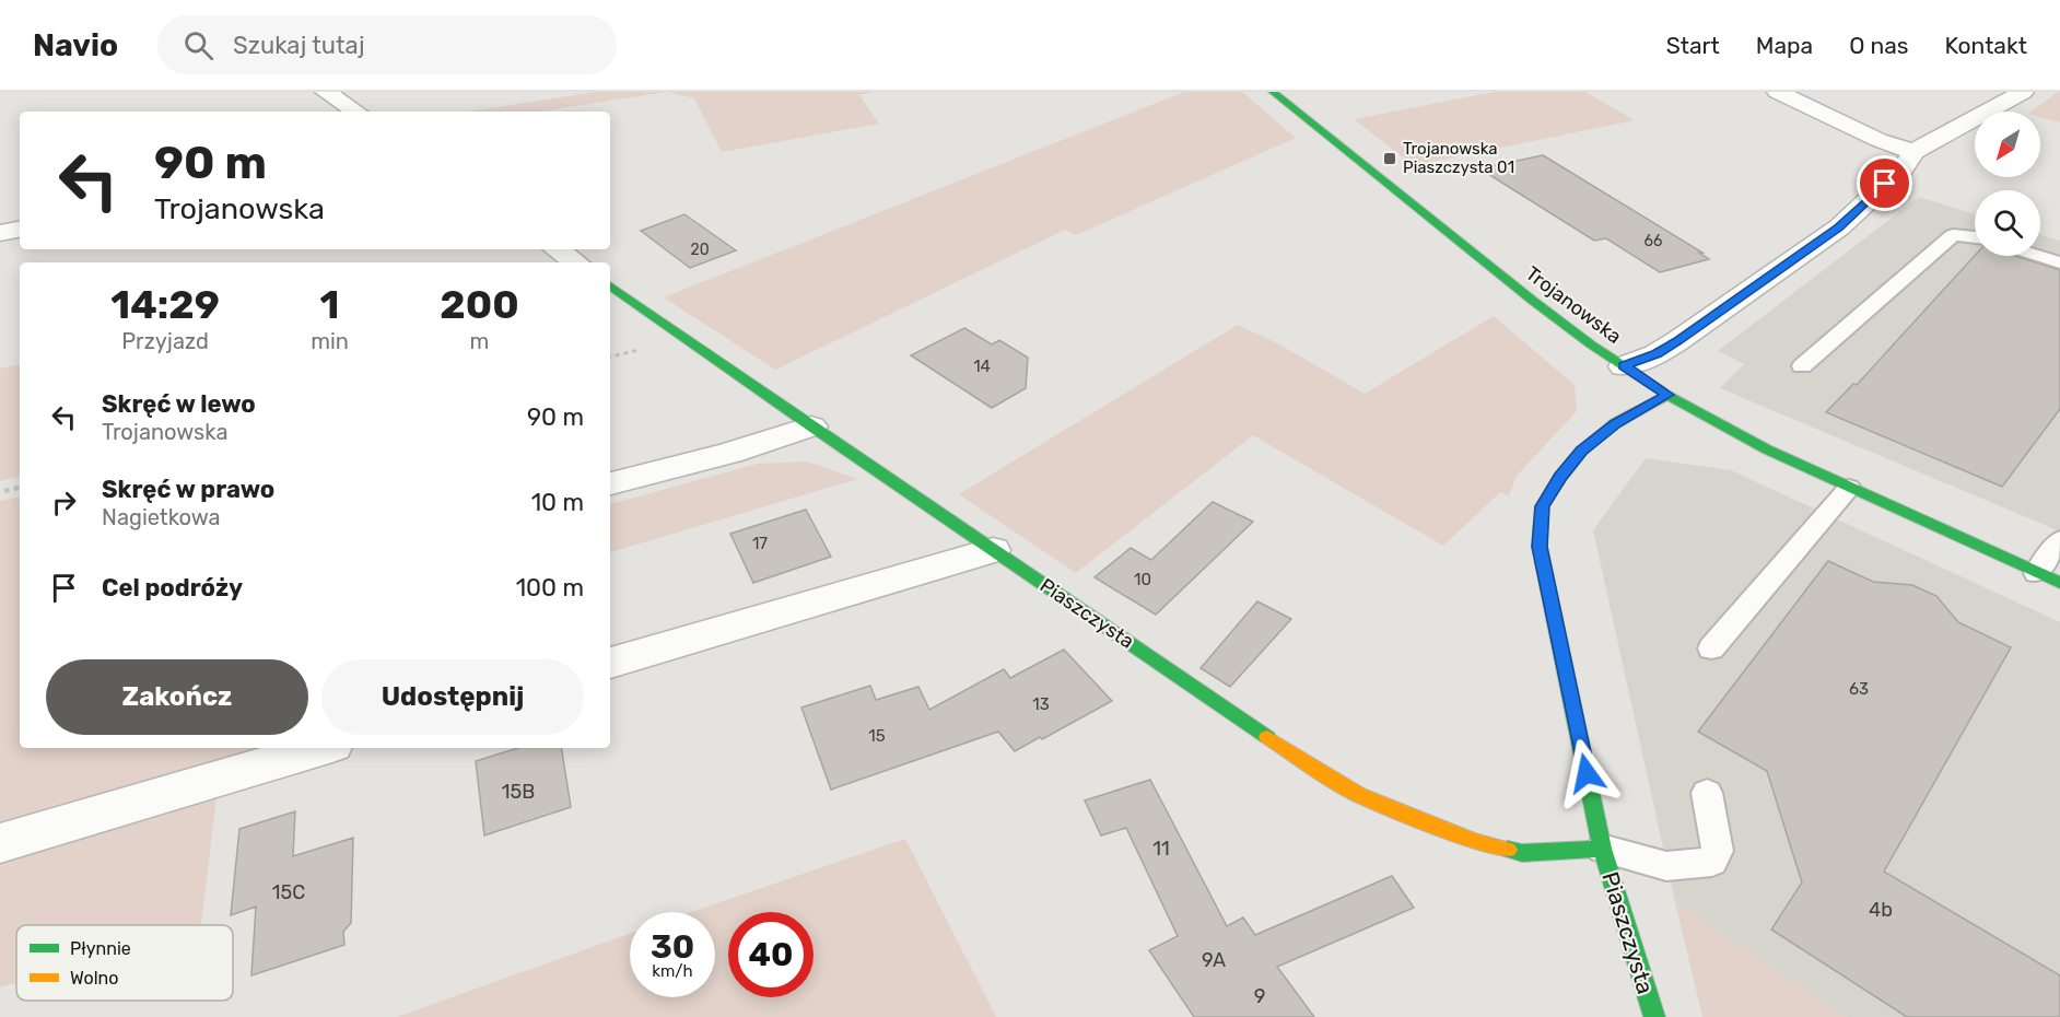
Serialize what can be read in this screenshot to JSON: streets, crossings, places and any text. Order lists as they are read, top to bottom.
{
  "streets": {
    "street": ["Trojanowska", "Piaszczysta"]
  },
  "crossings": [
    ["Trojanowska", "Piaszczysta"]
  ],
  "places": {
    "transit": ["Trojanowska Piaszczysta 01"]
  },
  "house_numbers": [
    "66",
    "20",
    "14",
    "17",
    "10",
    "63",
    "13",
    "15",
    "15B",
    "11",
    "15C",
    "4b",
    "9A",
    "9"
  ],
  "legend": ["Płynnie", "Wolno"],
  "north": "bottom left",
  "page": {
    "header": "Navio",
    "search": "Szukaj tutaj",
    "nav": [
      "Start",
      "Mapa",
      "O nas",
      "Kontakt"
    ],
    "turn": ["90 m", "Trojanowska"],
    "eta": [
      "14:29",
      "Przyjazd",
      "1",
      "min",
      "200",
      "m"
    ],
    "list": [
      {
        "name": "Skręć w lewo",
        "note": "Trojanowska",
        "value": "90 m"
      },
      {
        "name": "Skręć w prawo",
        "note": "Nagietkowa",
        "value": "10 m"
      },
      {
        "name": "Cel podróży",
        "value": "100 m"
      }
    ],
    "buttons": ["Zakończ", "Udostępnij"],
    "speed": "30 km/h",
    "limit": "40"
  }
}
